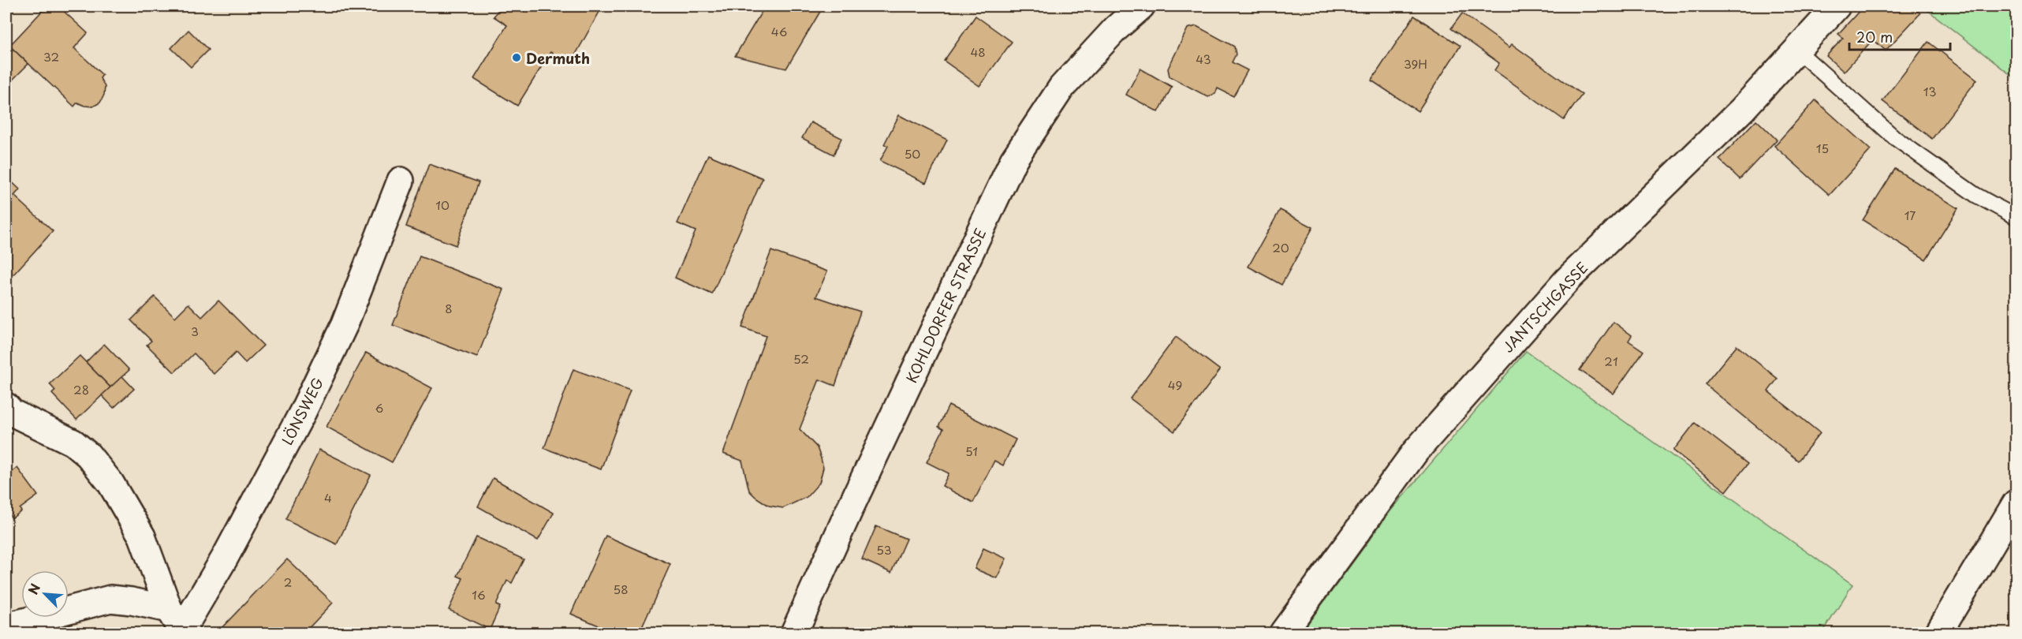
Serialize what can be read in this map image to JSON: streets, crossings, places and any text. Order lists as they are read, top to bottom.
{
  "streets": {
    "street": ["KOHLDORFER STRASSE", "JANTSCHGASSE", "LÖNSWEG"]
  },
  "places": ["Dermuth"],
  "house_numbers": [
    "46",
    "48",
    "32",
    "43",
    "39H",
    "13",
    "15",
    "50",
    "10",
    "17",
    "20",
    "8",
    "3",
    "52",
    "21",
    "49",
    "28",
    "6",
    "51",
    "4",
    "53",
    "2",
    "58",
    "16"
  ],
  "scale_bar": "20 m",
  "north": "top left"
}
